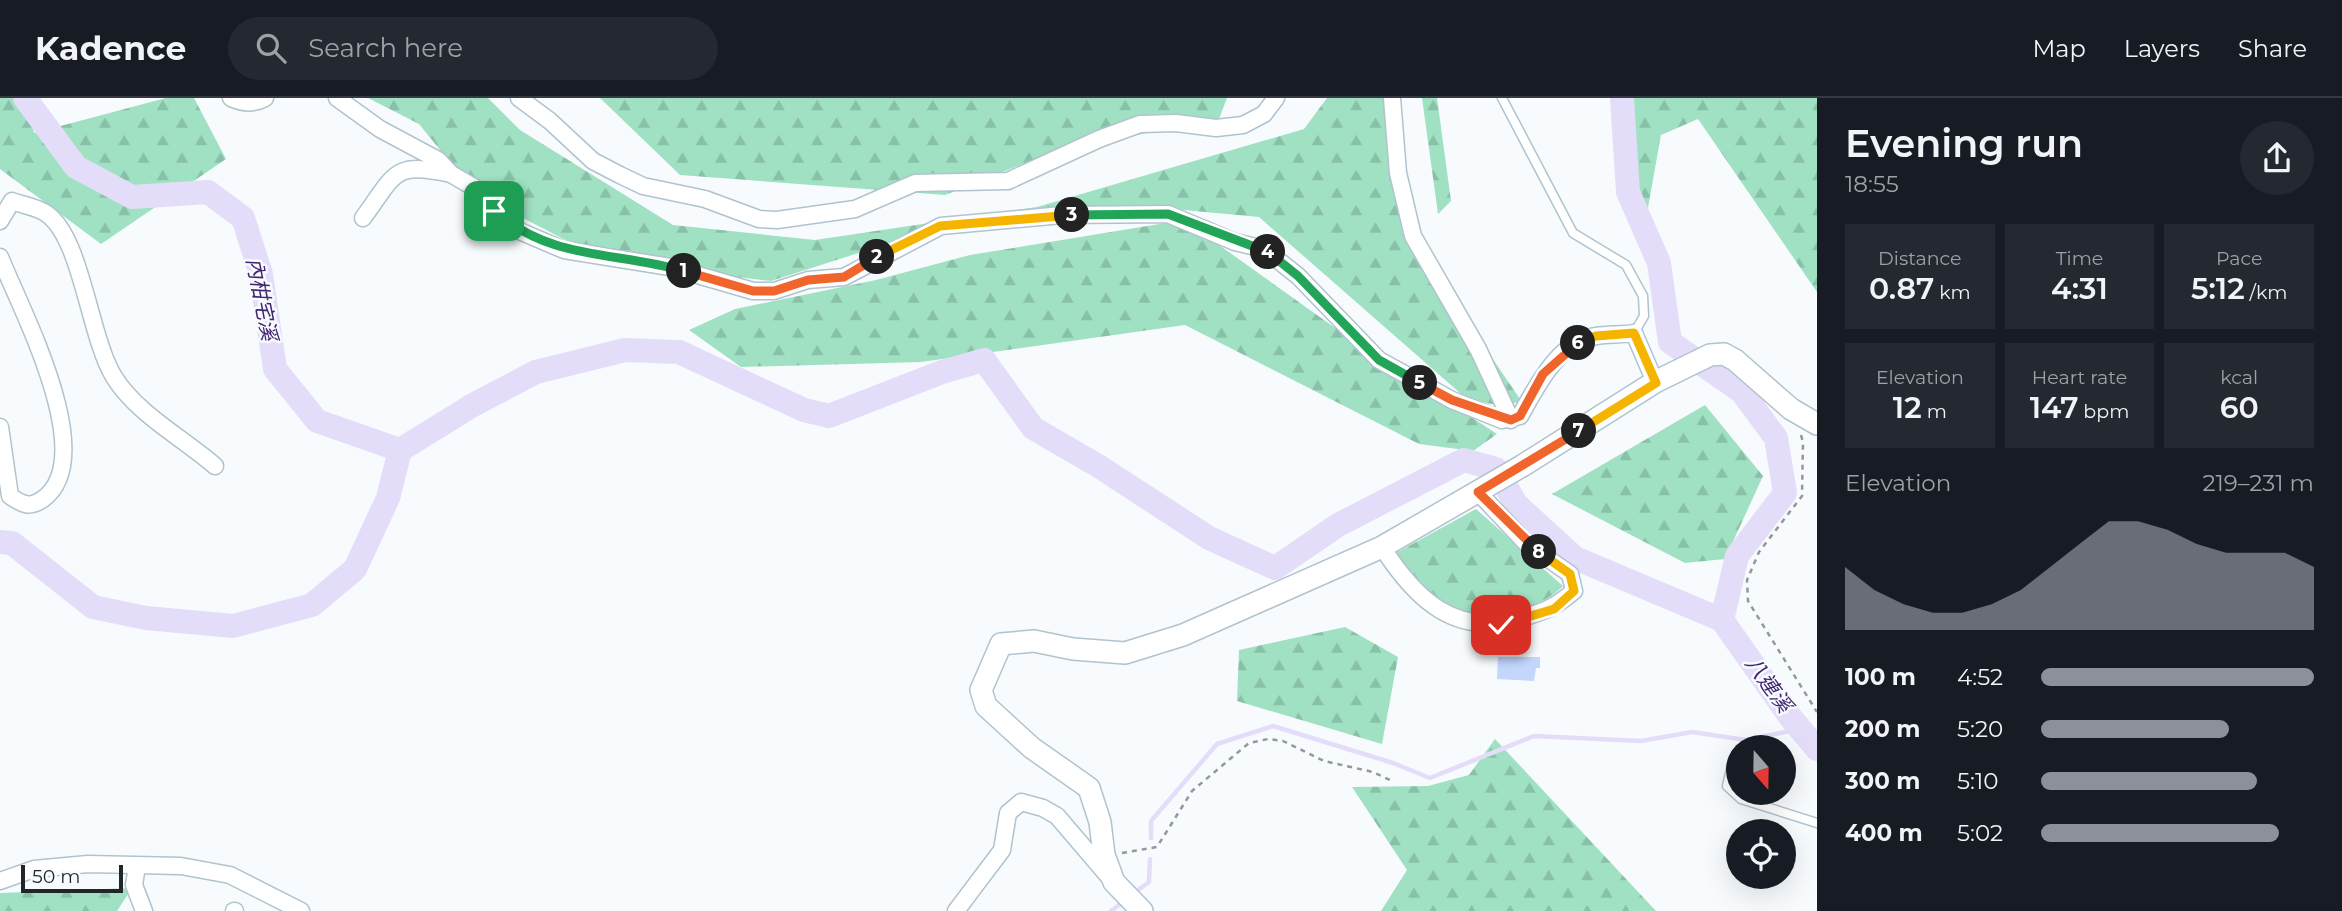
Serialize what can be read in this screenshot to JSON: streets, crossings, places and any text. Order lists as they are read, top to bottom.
{
  "water": ["內柑宅溪", "八連溪"],
  "scale_bar": "50 m",
  "north": "bottom",
  "page": {
    "header": "Kadence",
    "search": "Search here",
    "nav": ["Map", "Layers", "Share"],
    "heading": ["Evening run", "18:55"],
    "pins": [
      "3",
      "4",
      "2",
      "1",
      "6",
      "5",
      "7",
      "8"
    ],
    "stats": [
      ["Distance", "0.87 km"],
      ["Time", "4:31"],
      ["Pace", "5:12 /km"],
      ["Elevation", "12 m"],
      ["Heart rate", "147 bpm"],
      ["kcal", "60"]
    ],
    "chart": ["Elevation", "219–231 m"],
    "list": [
      {
        "name": "100 m",
        "note": "4:52"
      },
      {
        "name": "200 m",
        "note": "5:20"
      },
      {
        "name": "300 m",
        "note": "5:10"
      },
      {
        "name": "400 m",
        "note": "5:02"
      }
    ],
    "scale": "50 m"
  }
}
